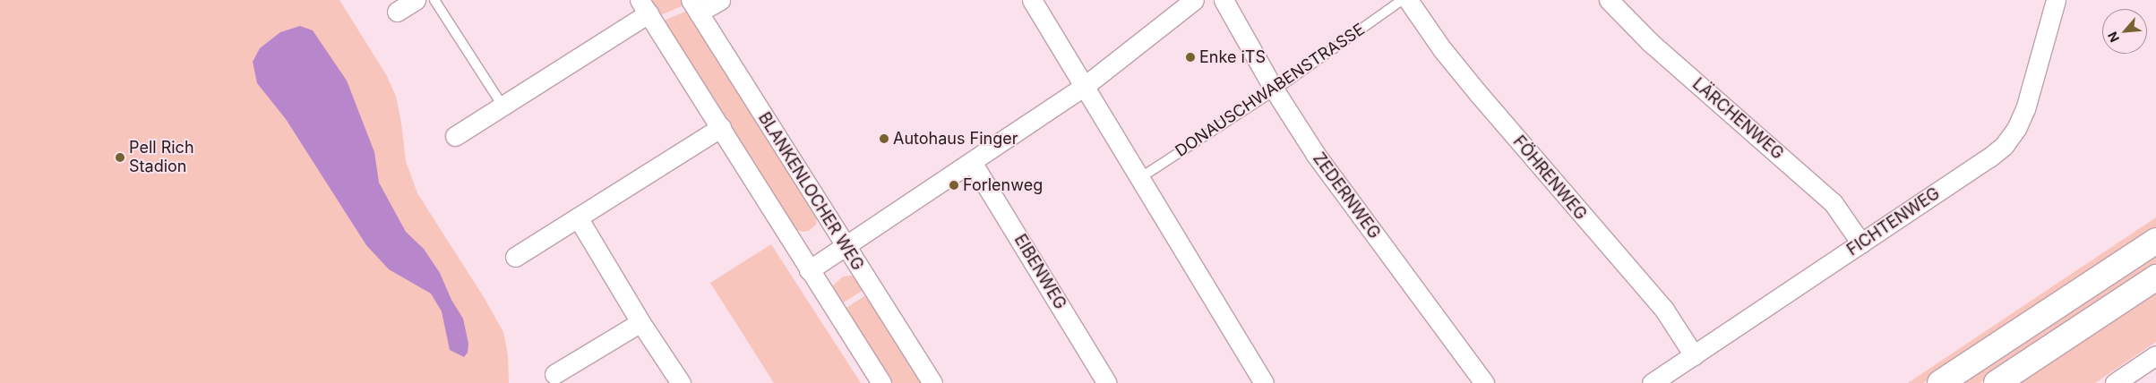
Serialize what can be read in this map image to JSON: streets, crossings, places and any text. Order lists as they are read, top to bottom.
{
  "streets": {
    "street": [
      "LÄRCHENWEG",
      "FÖHRENWEG",
      "BLANKENLOCHER WEG",
      "ZEDERNWEG",
      "FICHTENWEG",
      "EIBENWEG"
    ],
    "lane": ["DONAUSCHWABENSTRASSE"]
  },
  "crossings": [
    ["DONAUSCHWABENSTRASSE", "ZEDERNWEG"],
    ["LÄRCHENWEG", "FICHTENWEG"],
    ["FÖHRENWEG", "FICHTENWEG"]
  ],
  "places": [
    "Enke iTS",
    "Autohaus Finger",
    "Pell Rich Stadion",
    "Forlenweg"
  ],
  "north": "bottom left"
}
